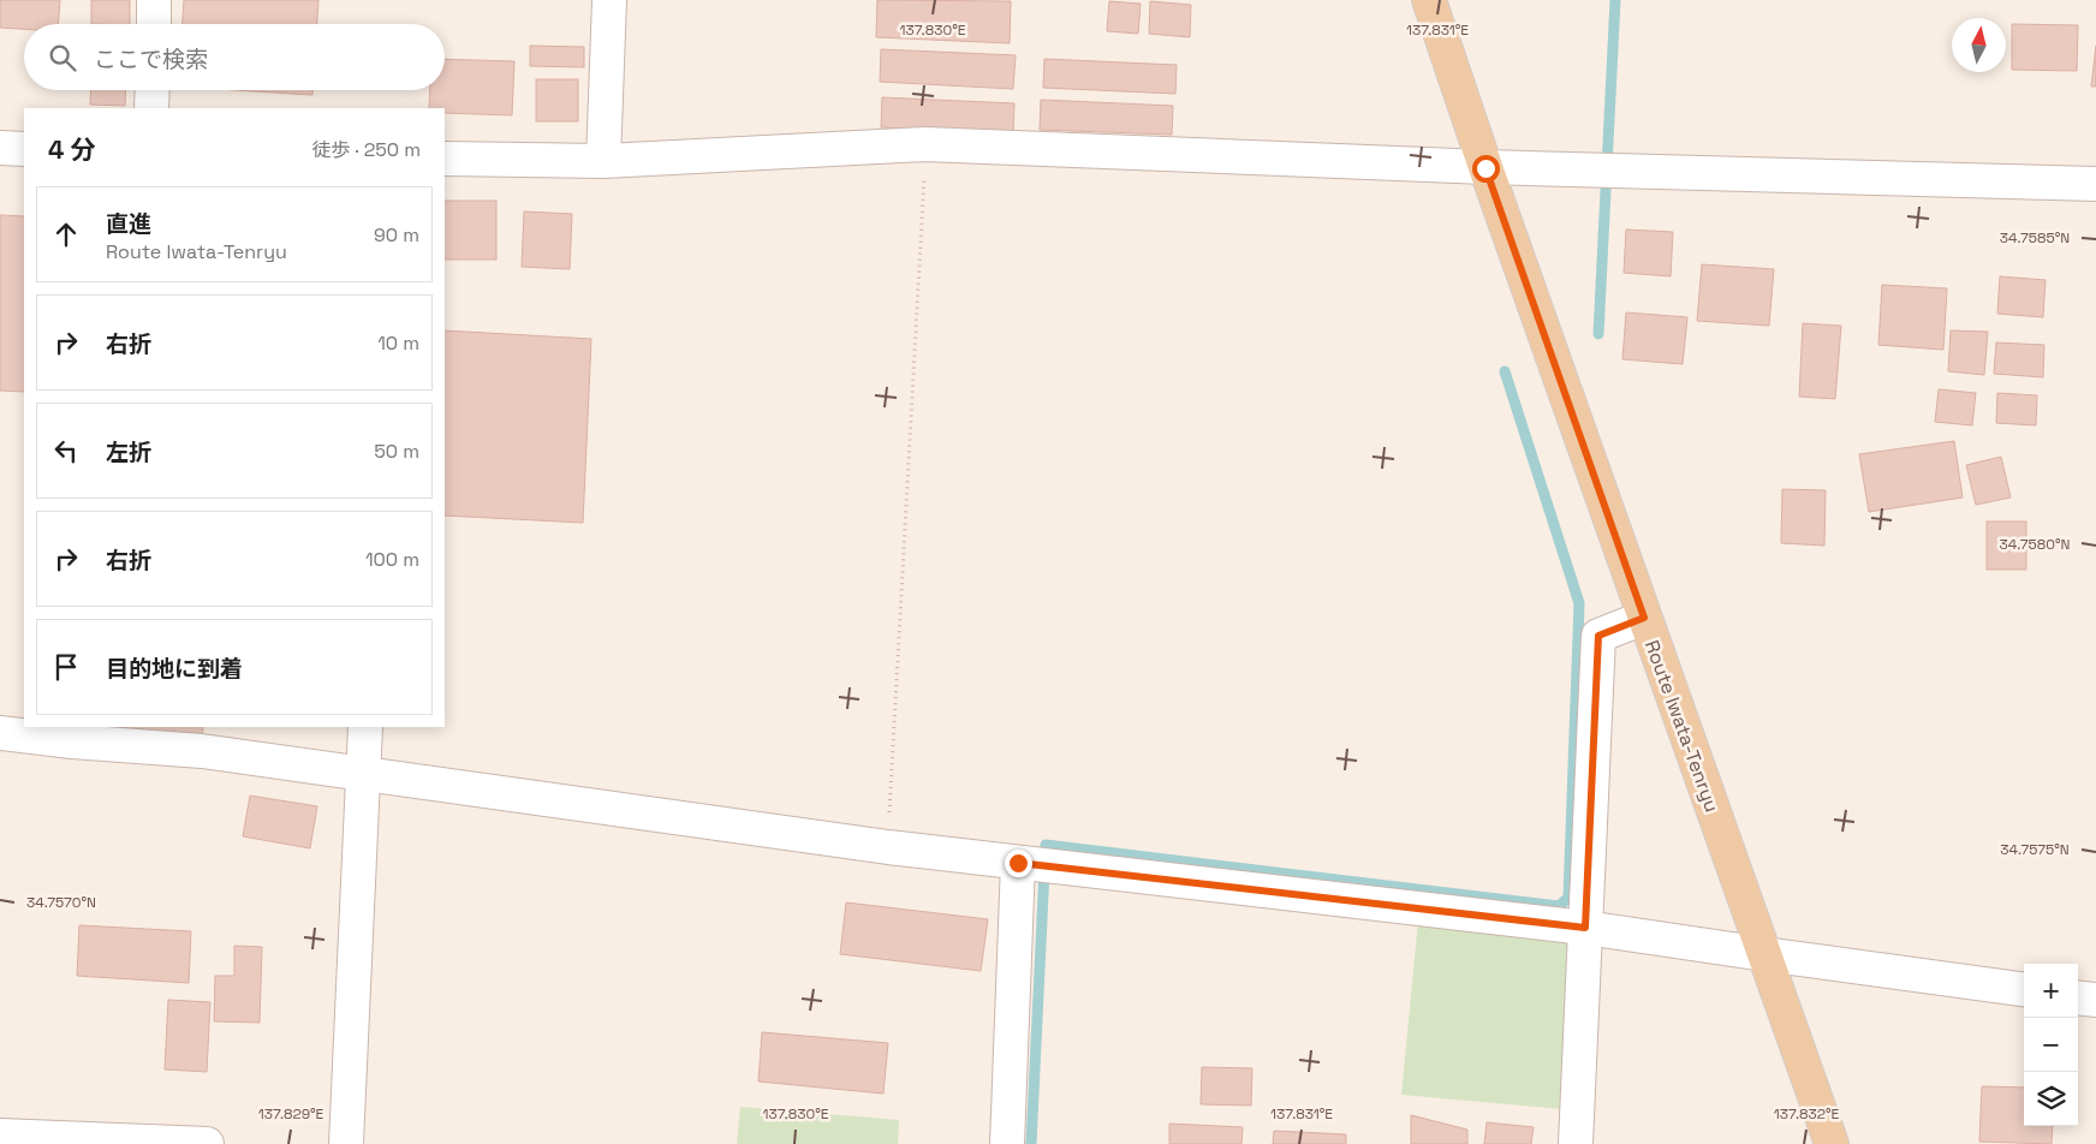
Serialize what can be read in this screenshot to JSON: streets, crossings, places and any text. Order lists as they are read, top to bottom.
{
  "streets": {
    "main road": ["Route Iwata-Tenryu"]
  },
  "north": "top",
  "page": {
    "search": "ここで検索",
    "heading": ["4 分", "徒歩 · 250 m"],
    "list": [
      ["直進", "Route Iwata-Tenryu", "90 m"],
      ["右折", "10 m"],
      ["左折", "50 m"],
      ["右折", "100 m"],
      "目的地に到着"
    ],
    "map_buttons": ["+", "−"]
  },
  "coordinates": [
    "137.830°E",
    "137.831°E",
    "34.7585°N",
    "34.7580°N",
    "34.7575°N",
    "34.7570°N",
    "137.829°E",
    "137.832°E"
  ]
}
